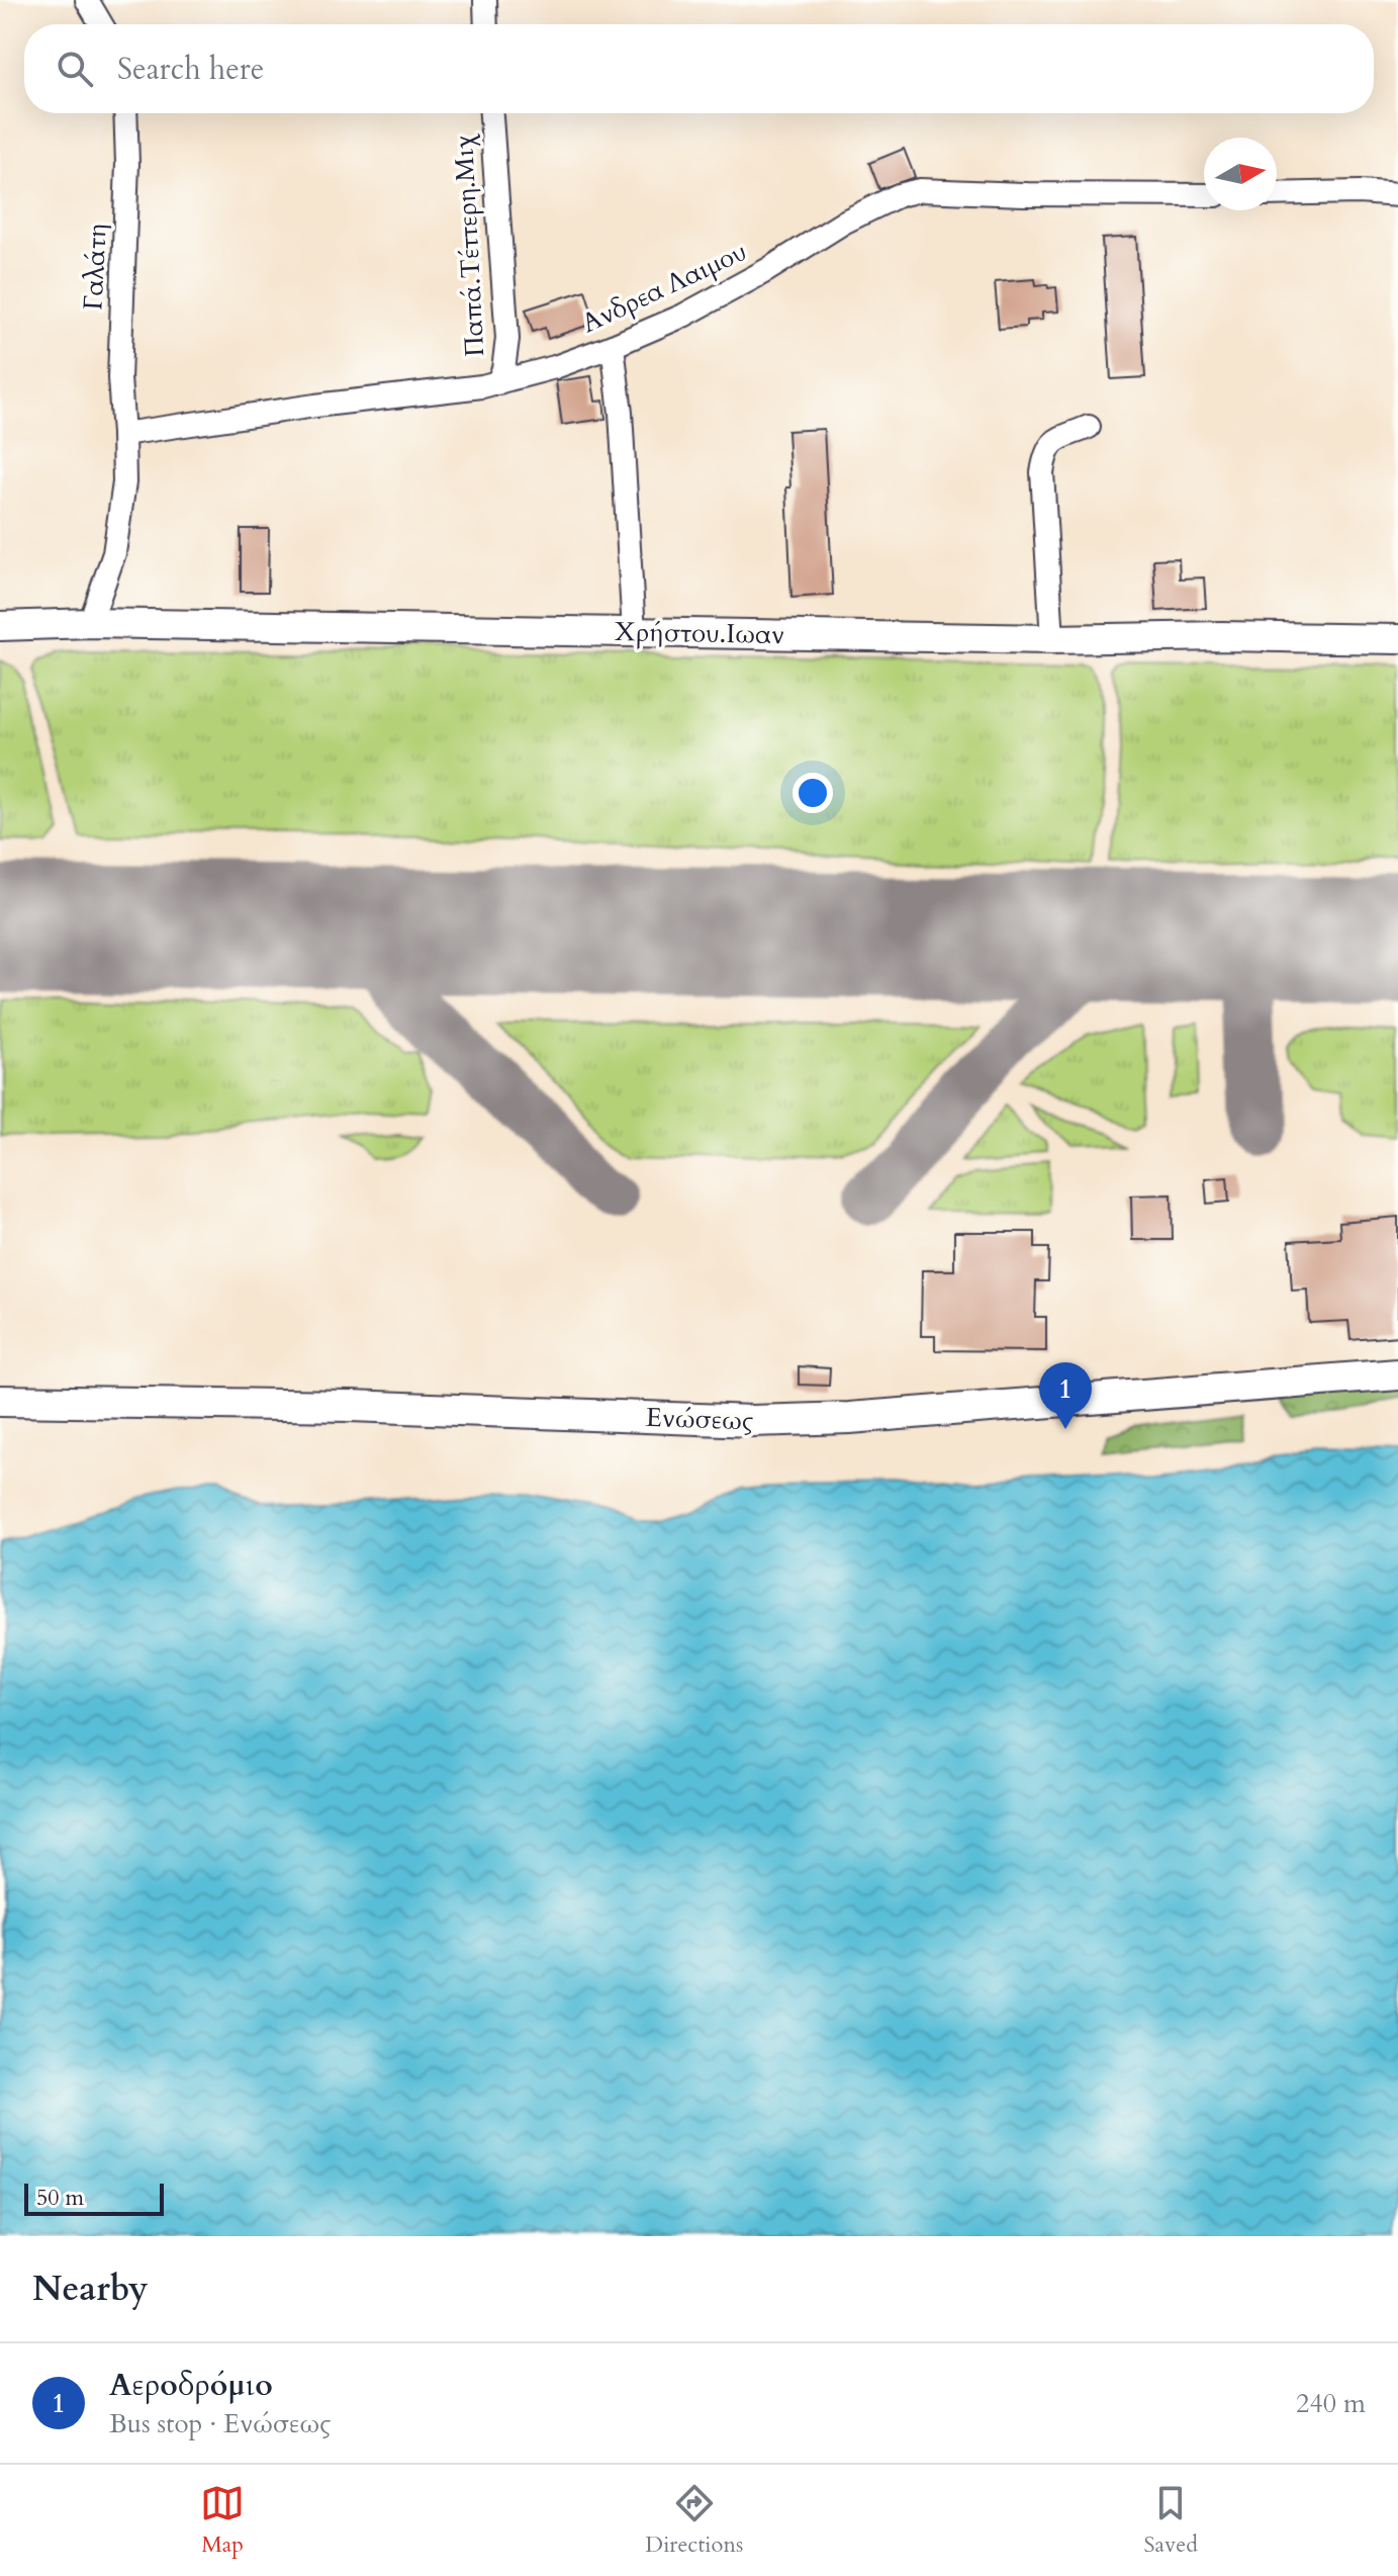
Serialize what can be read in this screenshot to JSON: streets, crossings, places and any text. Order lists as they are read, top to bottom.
{
  "streets": {
    "main road": ["Ενώσεως"],
    "street": [
      "Παπά.Τέττερη.Μιχ",
      "Γαλάτη",
      "Ανδρεα Λαιμου",
      "Χρήστου.Ιωαν"
    ]
  },
  "crossings": [
    ["Παπά.Τέττερη.Μιχ", "Ανδρεα Λαιμου"],
    ["Γαλάτη", "Ανδρεα Λαιμου"],
    ["Γαλάτη", "Χρήστου.Ιωαν"]
  ],
  "scale_bar": "50 m",
  "north": "right",
  "page": {
    "search": "Search here",
    "pins": "1",
    "scale": "50 m",
    "heading": "Nearby",
    "list": [
      {
        "mark": "1",
        "name": "Αεροδρόμιο",
        "note": "Bus stop · Ενώσεως",
        "value": "240 m"
      }
    ],
    "nav": ["Map", "Directions", "Saved"]
  }
}
